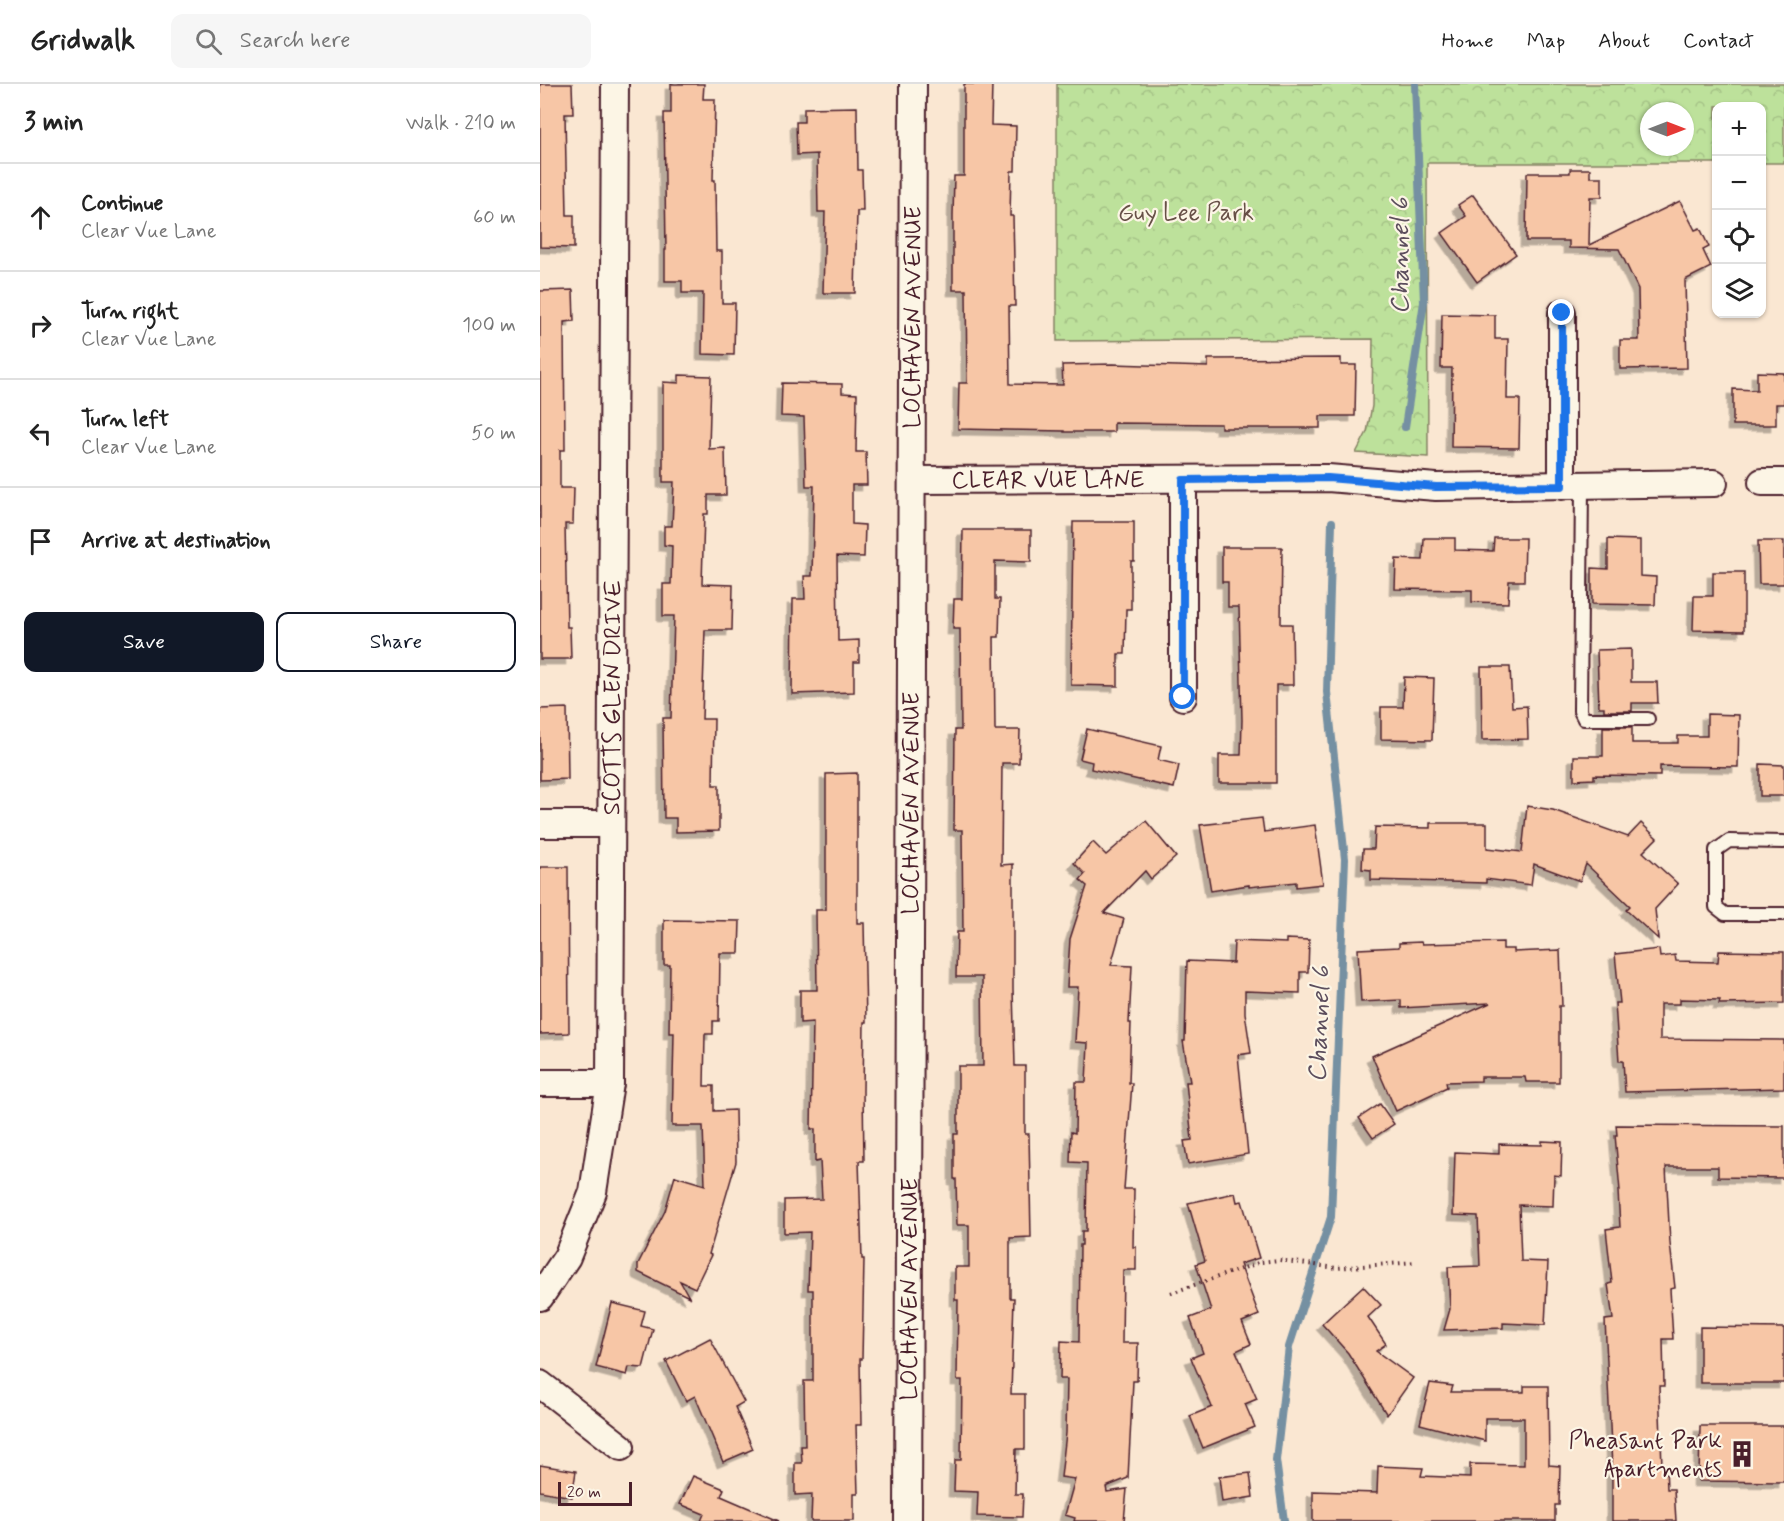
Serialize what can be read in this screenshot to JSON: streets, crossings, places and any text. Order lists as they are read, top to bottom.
{
  "streets": {
    "street": ["LOCHAVEN AVENUE", "CLEAR VUE LANE", "SCOTTS GLEN DRIVE"]
  },
  "crossings": [
    ["LOCHAVEN AVENUE", "CLEAR VUE LANE"]
  ],
  "water": ["Channel 6"],
  "parks": ["Guy Lee Park"],
  "places": {
    "building": ["Pheasant Park Apartments"]
  },
  "scale_bar": "20 m",
  "north": "right",
  "page": {
    "header": "Gridwalk",
    "search": "Search here",
    "nav": [
      "Home",
      "Map",
      "About",
      "Contact"
    ],
    "heading": ["3 min", "Walk · 210 m"],
    "map_buttons": ["+", "−"],
    "list": [
      ["Continue", "Clear Vue Lane", "60 m"],
      ["Turn right", "Clear Vue Lane", "100 m"],
      ["Turn left", "Clear Vue Lane", "50 m"],
      "Arrive at destination"
    ],
    "buttons": ["Save", "Share"],
    "scale": "20 m"
  }
}
